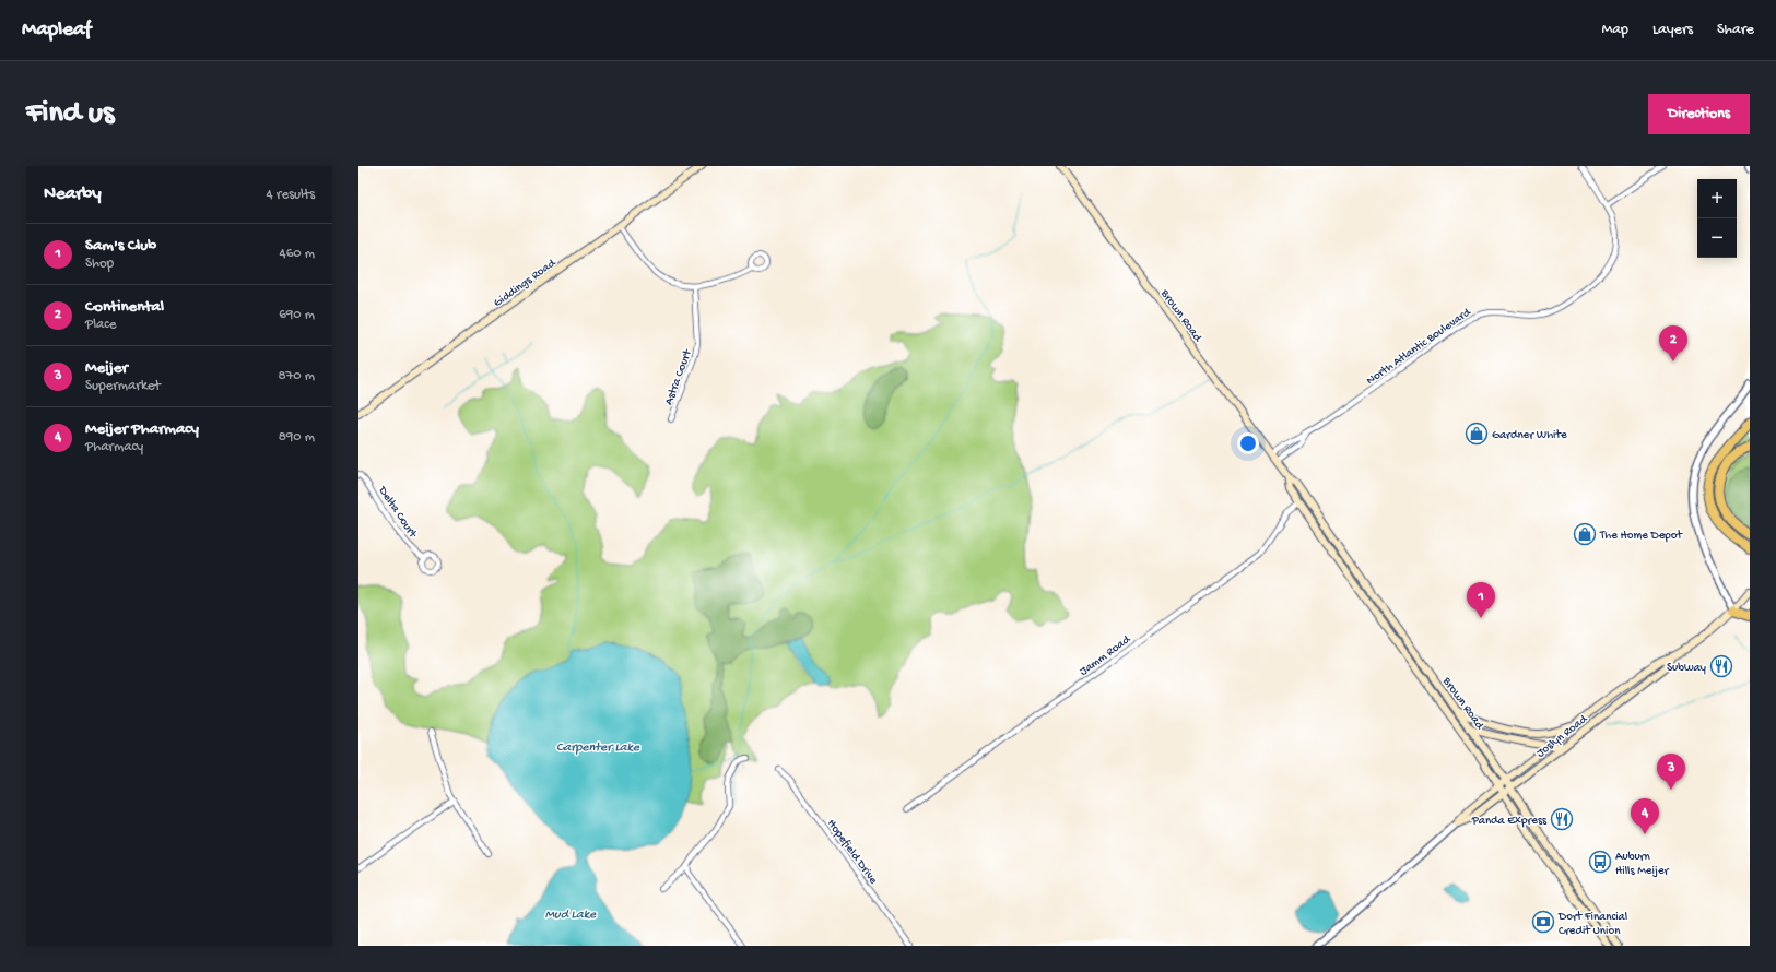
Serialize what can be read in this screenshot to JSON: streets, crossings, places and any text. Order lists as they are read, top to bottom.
{
  "streets": {
    "main road": ["Giddings Road", "Brown Road", "Joslyn Road"],
    "street": [
      "North Atlantic Boulevard",
      "Astra Court",
      "Delta Court",
      "Jamm Road",
      "Hopefield Drive"
    ]
  },
  "crossings": [
    ["Brown Road", "North Atlantic Boulevard"],
    ["Brown Road", "Jamm Road"],
    ["Brown Road", "Joslyn Road"]
  ],
  "water": ["Carpenter Lake", "Mud Lake"],
  "places": {
    "shop": ["Gardner White", "The Home Depot"],
    "restaurant": ["Subway", "Panda Express"],
    "bus stop": ["Auburn Hills Meijer"],
    "bank": ["Dort Financial Credit Union"]
  },
  "page": {
    "header": "Mapleaf",
    "nav": ["Map", "Layers", "Share"],
    "buttons": "Directions",
    "title": "Find us",
    "heading": ["Nearby", "4 results"],
    "map_buttons": ["+", "−"],
    "list": [
      {
        "mark": "1",
        "name": "Sam's Club",
        "note": "Shop",
        "value": "460 m"
      },
      {
        "mark": "2",
        "name": "Continental",
        "note": "Place",
        "value": "690 m"
      },
      {
        "mark": "3",
        "name": "Meijer",
        "note": "Supermarket",
        "value": "870 m"
      },
      {
        "mark": "4",
        "name": "Meijer Pharmacy",
        "note": "Pharmacy",
        "value": "890 m"
      }
    ],
    "pins": [
      "2",
      "1",
      "3",
      "4"
    ]
  }
}
